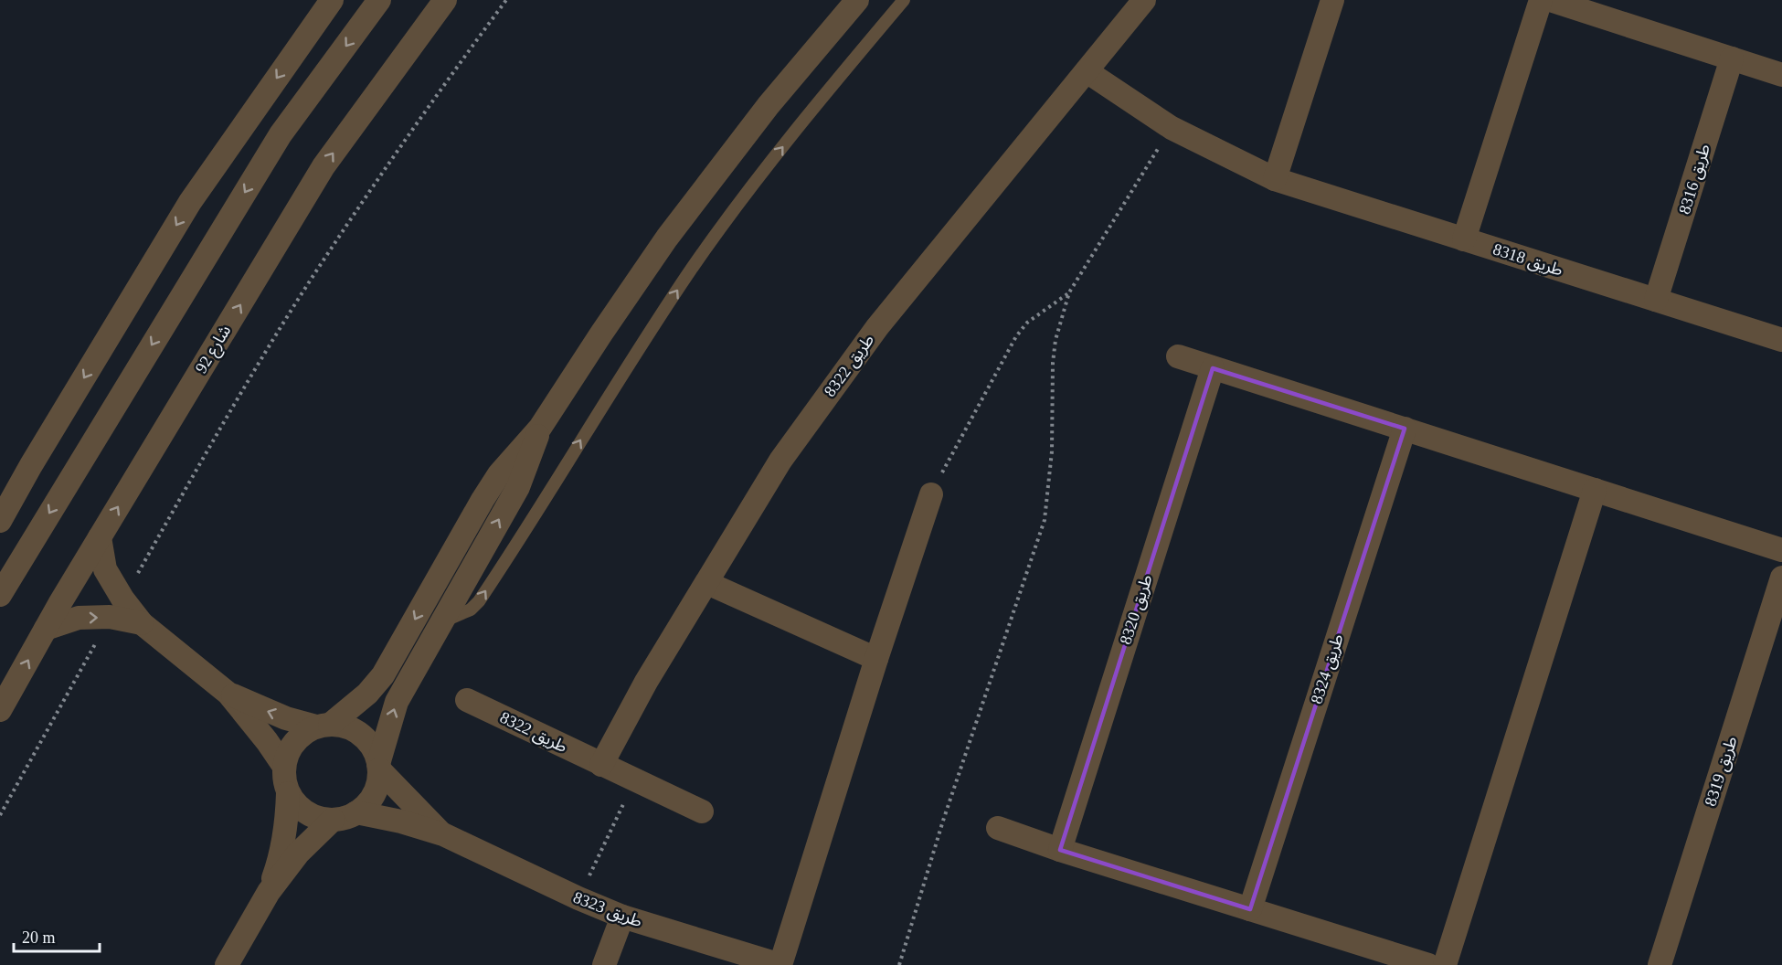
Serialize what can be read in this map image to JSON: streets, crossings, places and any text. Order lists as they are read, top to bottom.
{
  "streets": {
    "street": [
      "طريق 8316",
      "طريق 8318",
      "شارع 92",
      "طريق 8322",
      "طريق 8320",
      "طريق 8324",
      "طريق 8319",
      "طريق 8323"
    ]
  },
  "crossings": [
    ["طريق 8316", "طريق 8318"],
    ["طريق 8318", "طريق 8322"]
  ],
  "scale_bar": "20 m"
}
